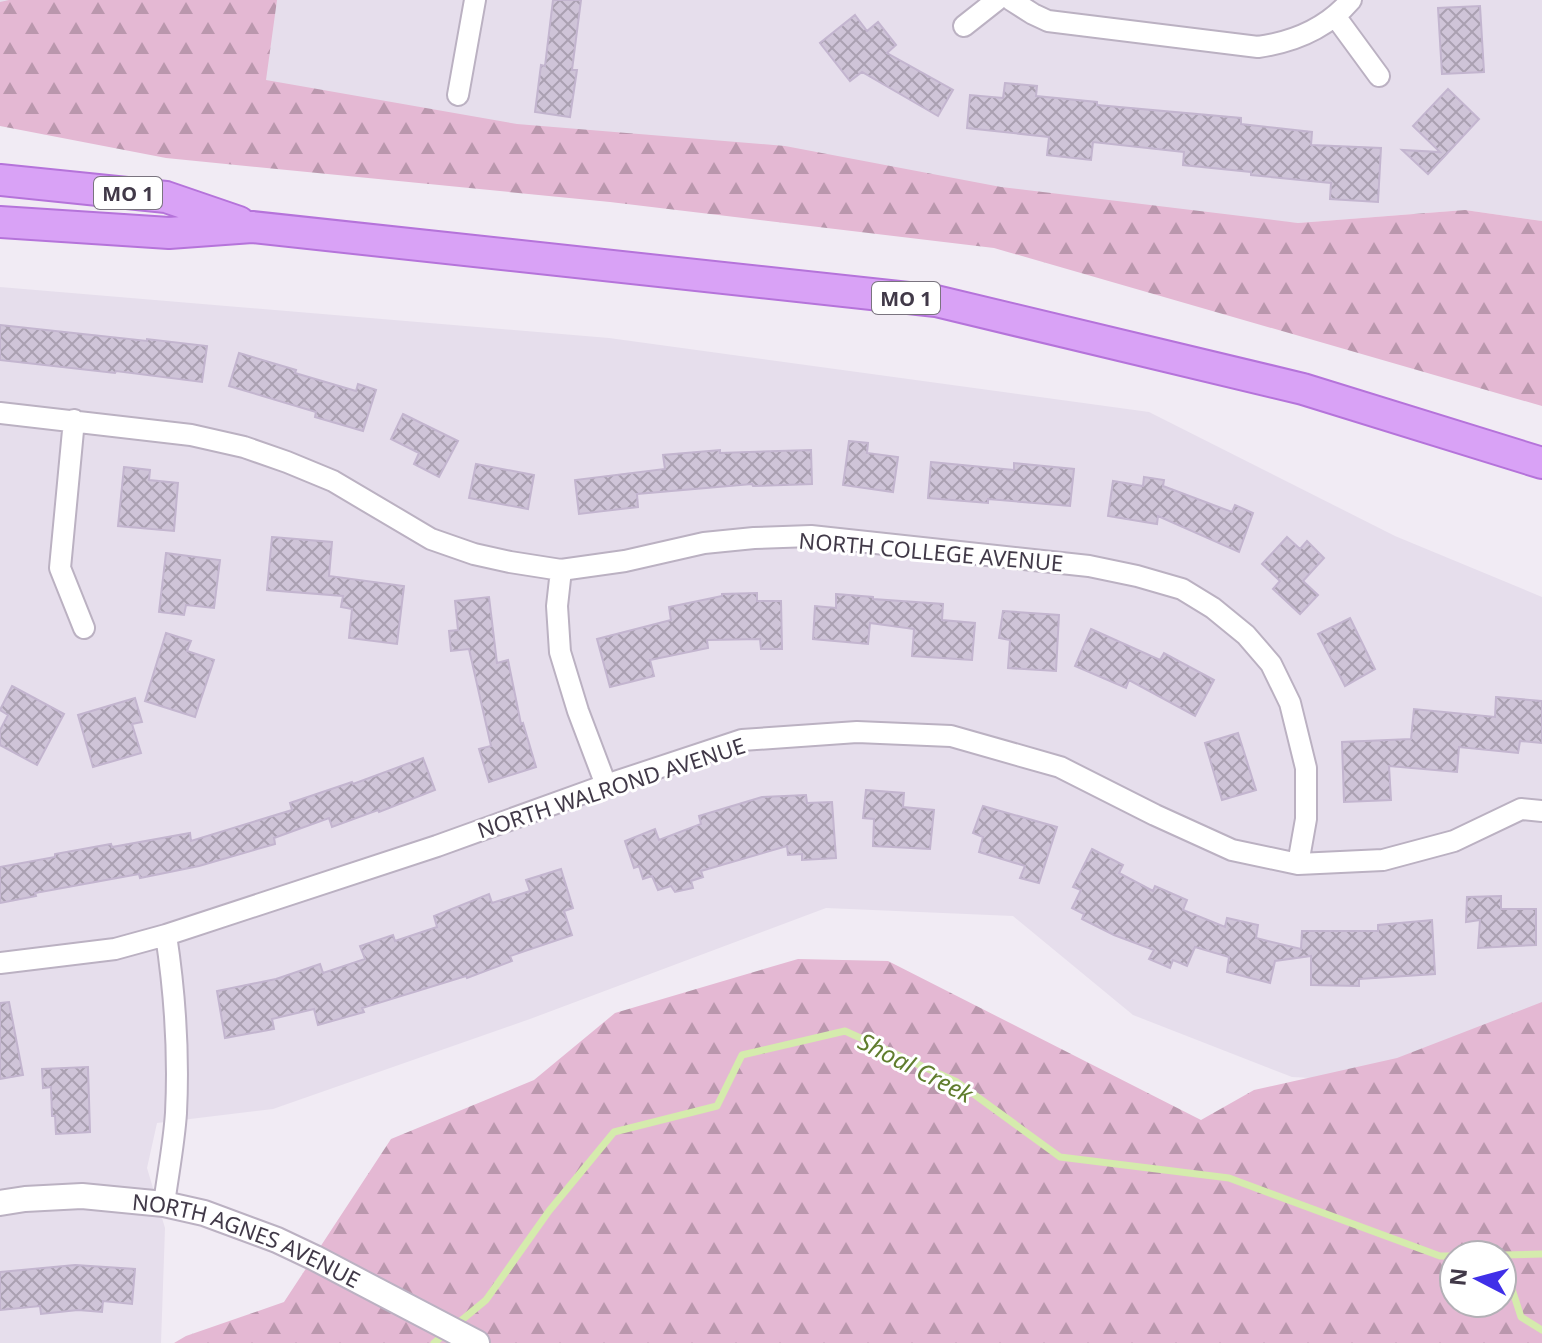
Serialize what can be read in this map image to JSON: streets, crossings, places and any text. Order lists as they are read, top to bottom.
{
  "streets": {
    "main road": ["MO 1"],
    "street": ["NORTH COLLEGE AVENUE", "NORTH WALROND AVENUE", "NORTH AGNES AVENUE"]
  },
  "crossings": [
    ["NORTH COLLEGE AVENUE", "NORTH WALROND AVENUE"]
  ],
  "water": ["Shoal Creek"],
  "north": "left"
}
